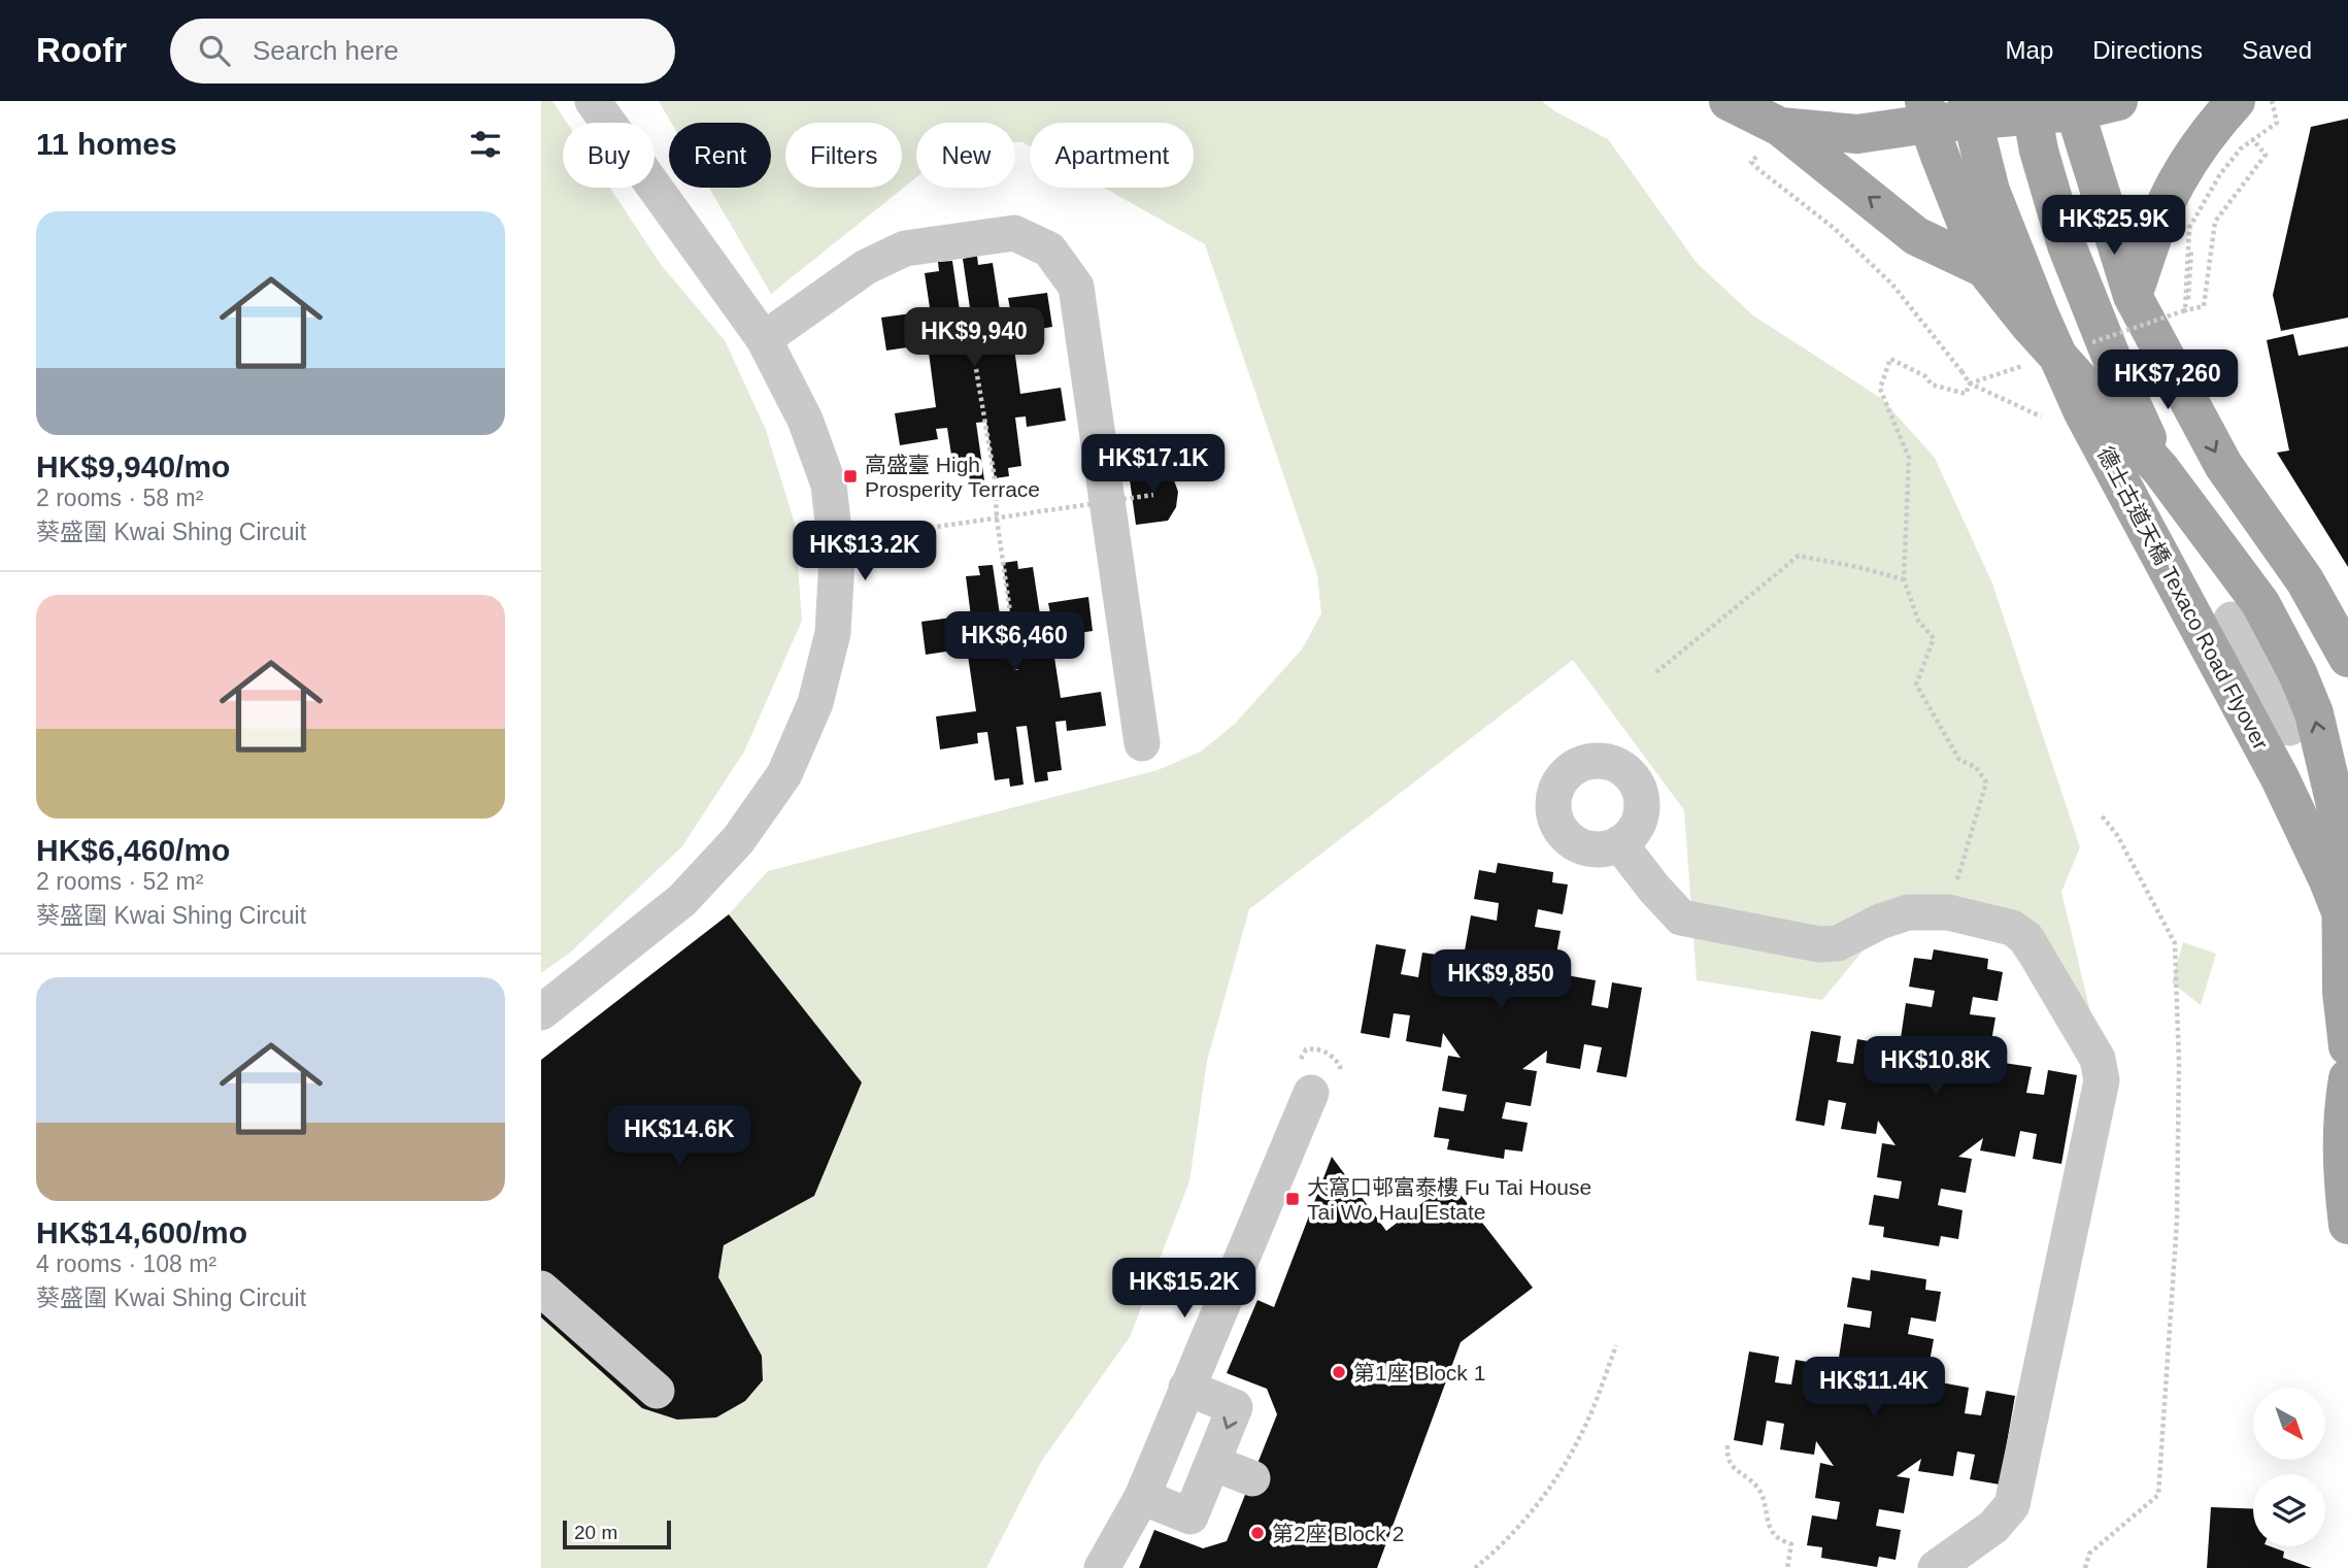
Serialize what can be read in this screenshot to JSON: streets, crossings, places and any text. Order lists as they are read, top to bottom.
{
  "streets": {
    "main road": ["德士古道天橋 Texaco Road Flyover"]
  },
  "places": {
    "transit": ["高盛臺 High Prosperity Terrace", "大窩口邨富泰樓 Fu Tai House Tai Wo Hau Estate"],
    "other": ["第1座 Block 1", "第2座 Block 2"]
  },
  "scale_bar": "20 m",
  "north": "bottom right",
  "page": {
    "header": "Roofr",
    "search": "Search here",
    "nav": ["Map", "Directions", "Saved"],
    "heading": "11 homes",
    "chip": [
      "Buy",
      "Rent",
      "Filters",
      "New",
      "Apartment"
    ],
    "list": [
      {
        "name": "HK$9,940/mo",
        "note": "2 rooms · 58 m² · 葵盛圍 Kwai Shing Circuit"
      },
      {
        "name": "HK$6,460/mo",
        "note": "2 rooms · 52 m² · 葵盛圍 Kwai Shing Circuit"
      },
      {
        "name": "HK$14,600/mo",
        "note": "4 rooms · 108 m² · 葵盛圍 Kwai Shing Circuit"
      }
    ],
    "price": [
      "HK$25.9K",
      "HK$9,940",
      "HK$7,260",
      "HK$17.1K",
      "HK$13.2K",
      "HK$6,460",
      "HK$9,850",
      "HK$10.8K",
      "HK$14.6K",
      "HK$15.2K",
      "HK$11.4K"
    ],
    "scale": "20 m"
  }
}
